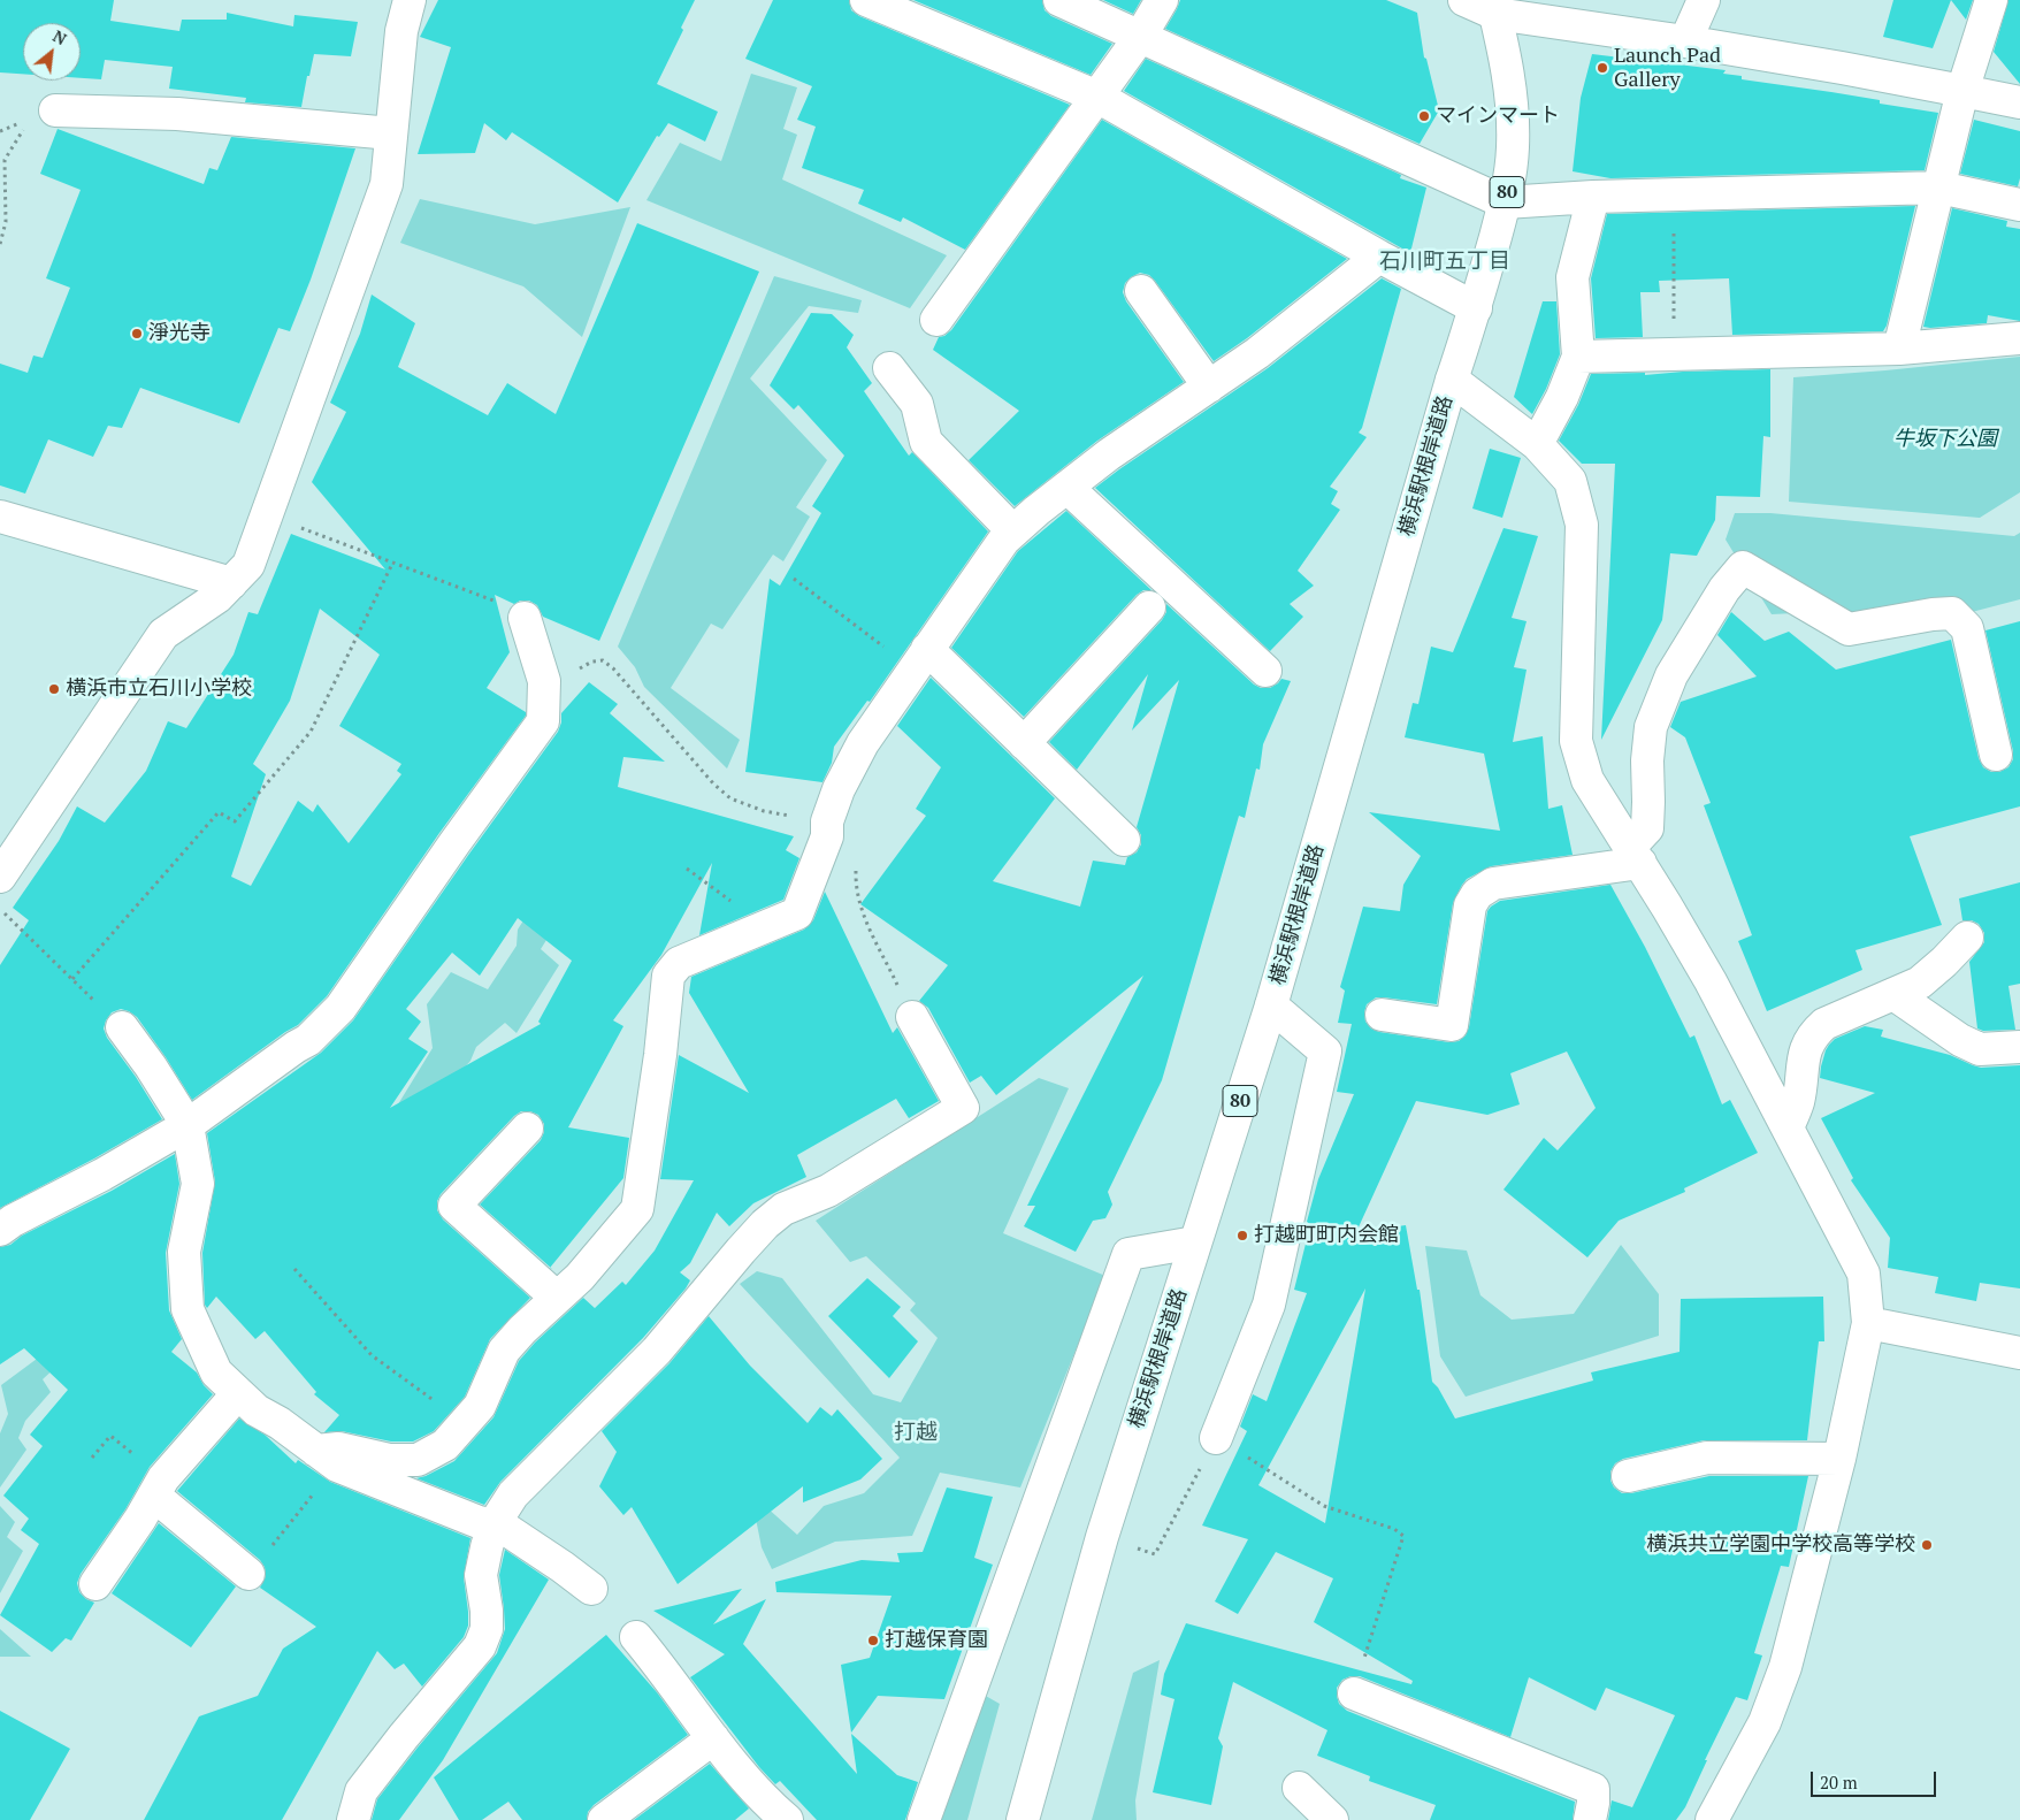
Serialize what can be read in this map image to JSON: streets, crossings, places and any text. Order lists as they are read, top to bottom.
{
  "streets": {
    "street": ["80", "横浜駅根岸道路"]
  },
  "districts": ["石川町五丁目", "打越"],
  "parks": ["牛坂下公園"],
  "places": [
    "Launch Pad Gallery",
    "マインマート",
    "淨光寺",
    "横浜市立石川小学校",
    "打越町町内会館",
    "横浜共立学園中学校高等学校",
    "打越保育園"
  ],
  "scale_bar": "20 m",
  "north": "top right"
}
